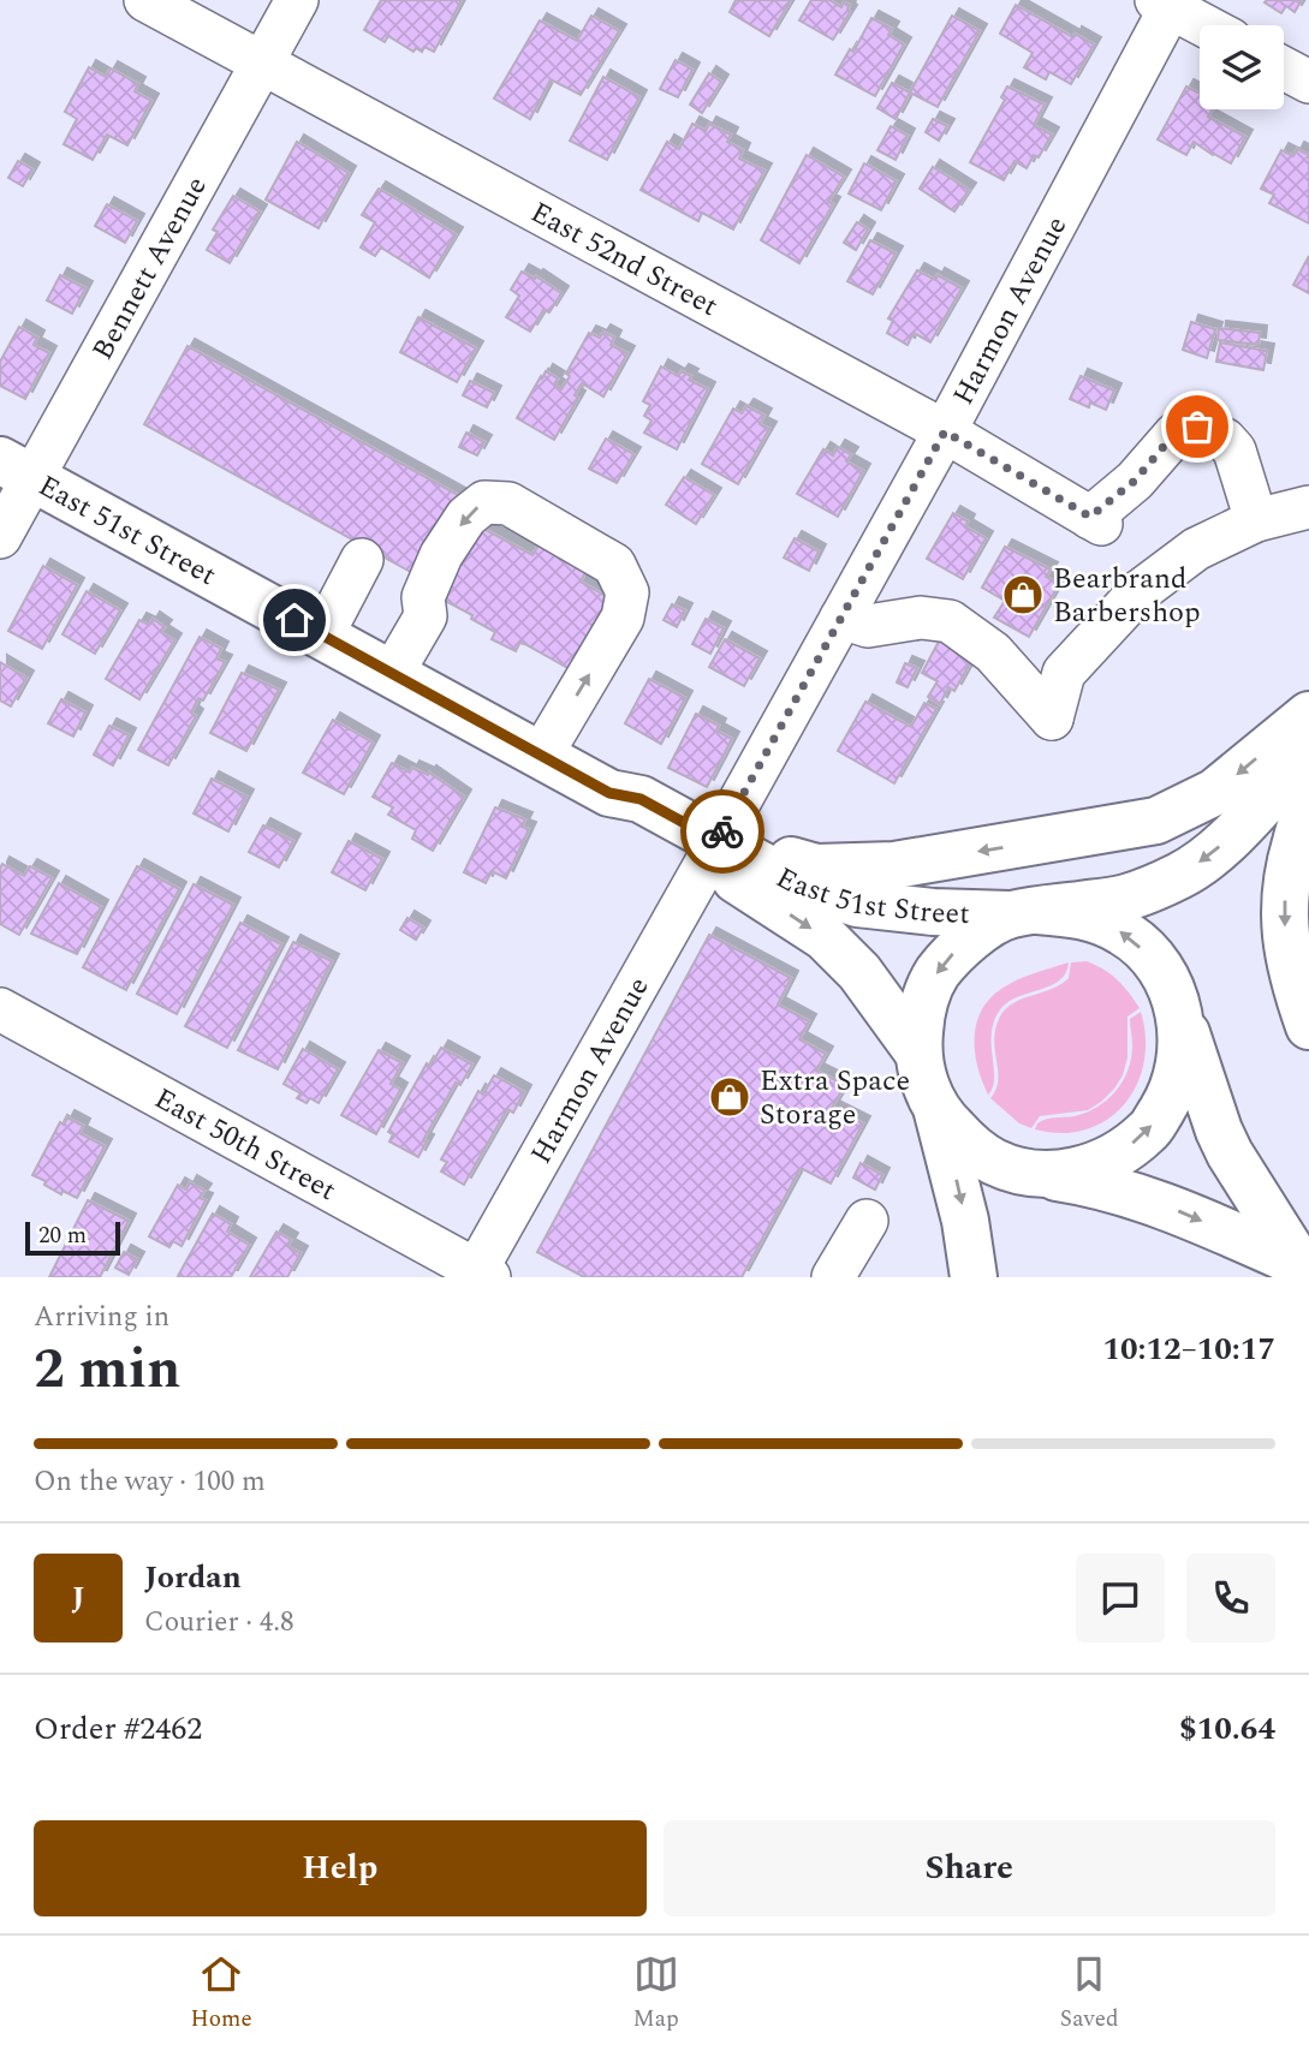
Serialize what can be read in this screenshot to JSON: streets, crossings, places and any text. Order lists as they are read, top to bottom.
{
  "streets": {
    "main road": ["East 51st Street"],
    "street": [
      "East 52nd Street",
      "Bennett Avenue",
      "Harmon Avenue",
      "East 50th Street"
    ]
  },
  "crossings": [
    ["East 52nd Street", "Bennett Avenue"],
    ["East 52nd Street", "Harmon Avenue"],
    ["Bennett Avenue", "East 51st Street"],
    ["Harmon Avenue", "East 51st Street"],
    ["Harmon Avenue", "East 50th Street"]
  ],
  "places": {
    "shop": ["Bearbrand Barbershop", "Extra Space Storage"]
  },
  "scale_bar": "20 m",
  "page": {
    "scale": "20 m",
    "heading": ["2 min", "Arriving in", "10:12–10:17"],
    "panel": [
      "Jordan",
      "Courier · 4.8",
      "Order #2462",
      "$10.64"
    ],
    "bar": "On the way · 100 m",
    "round": "J",
    "buttons": ["Help", "Share"],
    "tabs": ["Home", "Map", "Saved"]
  }
}
